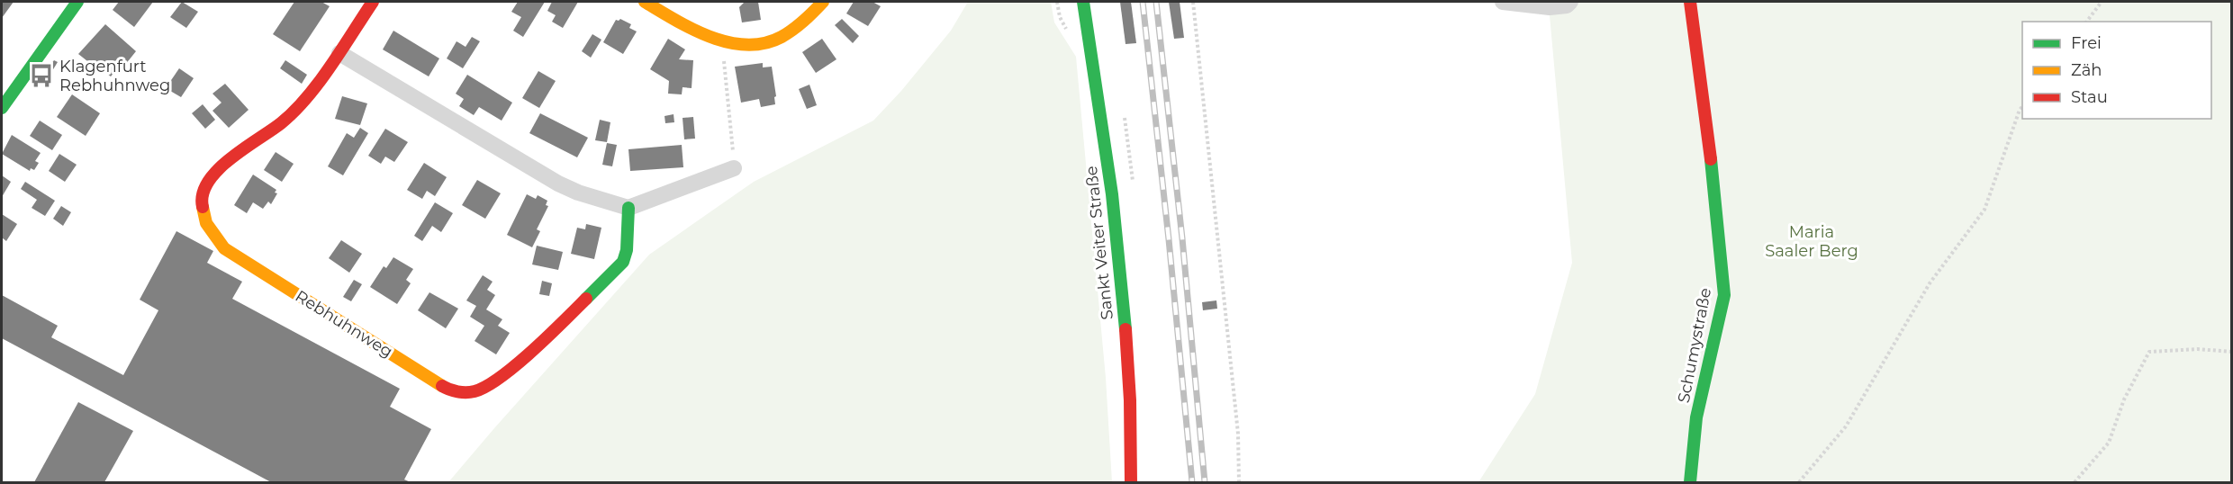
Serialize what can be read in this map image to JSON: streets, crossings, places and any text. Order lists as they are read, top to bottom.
{
  "streets": {
    "street": ["Sankt Veiter Straße", "Rebhuhnweg", "Schumystraße"]
  },
  "parks": ["Maria Saaler Berg"],
  "places": {
    "bus stop": ["Klagenfurt Rebhuhnweg"]
  },
  "legend": ["Frei", "Zäh", "Stau"]
}
